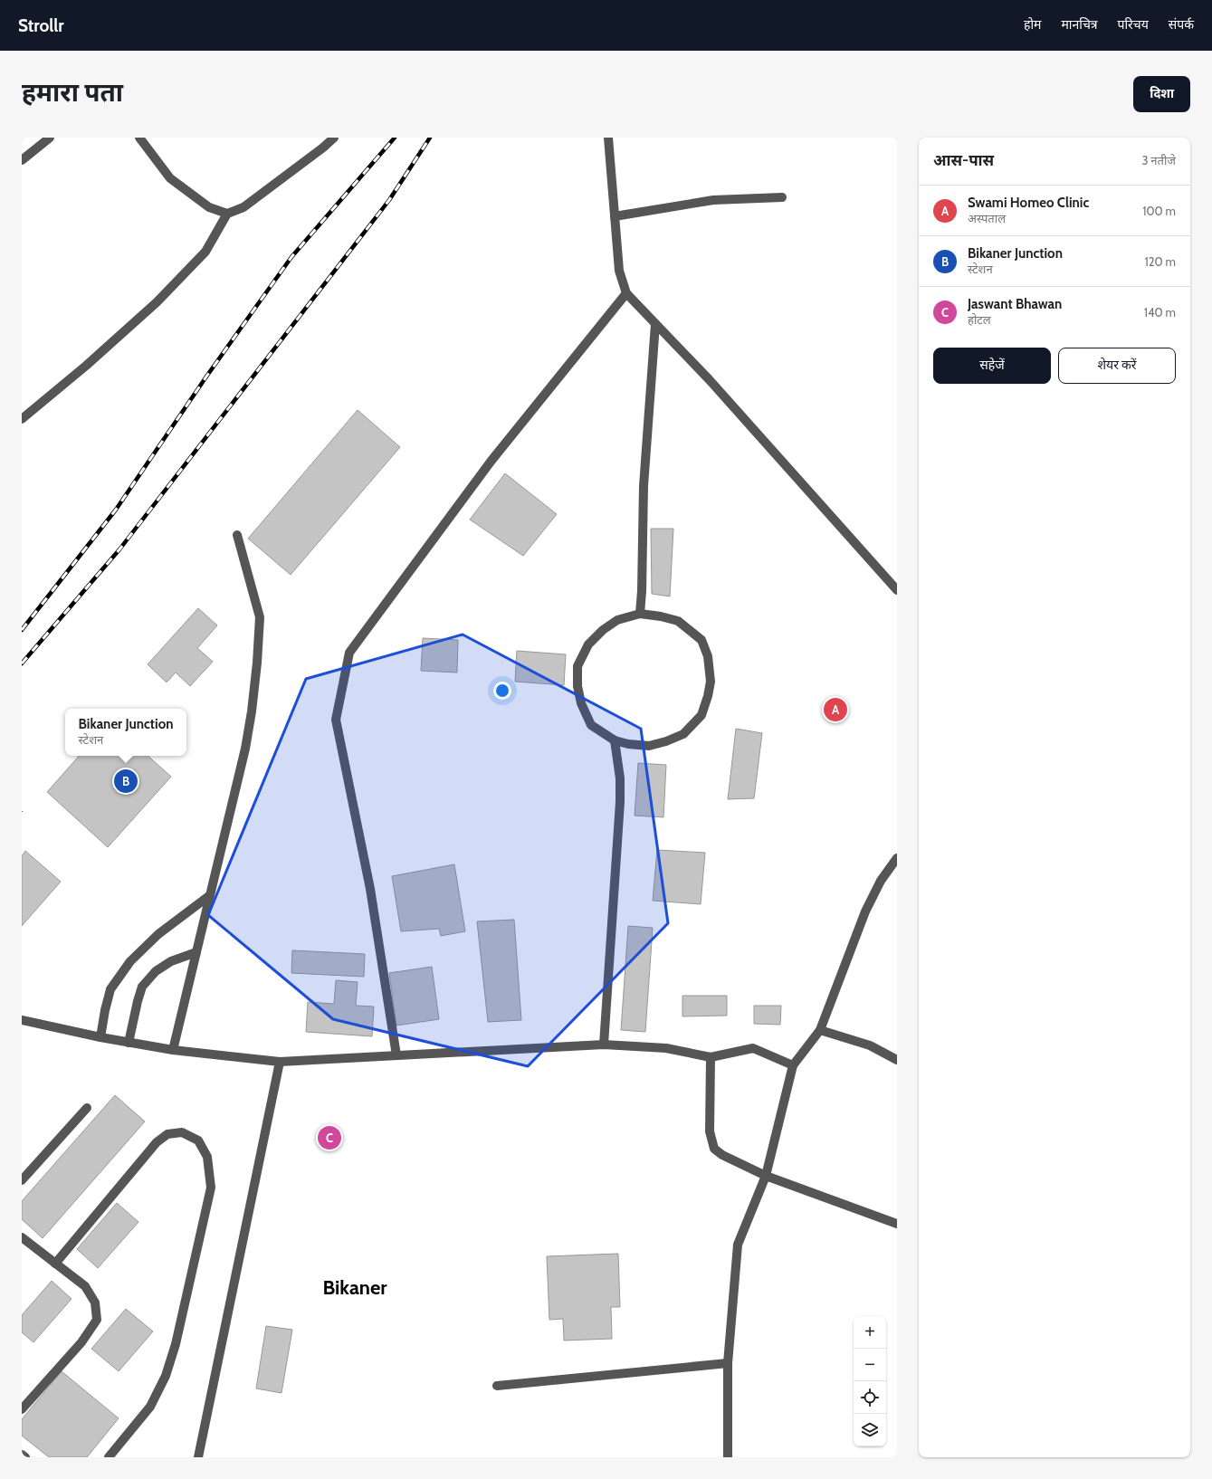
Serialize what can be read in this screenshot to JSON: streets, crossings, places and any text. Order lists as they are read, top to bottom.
{
  "districts": ["Bikaner"],
  "page": {
    "header": "Strollr",
    "nav": [
      "होम",
      "मानचित्र",
      "परिचय",
      "संपर्क"
    ],
    "buttons": [
      "दिशा",
      ["सहेजें", "शेयर करें"]
    ],
    "title": "हमारा पता",
    "heading": ["आस-पास", "3 नतीजे"],
    "list": [
      {
        "mark": "A",
        "name": "Swami Homeo Clinic",
        "note": "अस्पताल",
        "value": "100 m"
      },
      {
        "mark": "B",
        "name": "Bikaner Junction",
        "note": "स्टेशन",
        "value": "120 m"
      },
      {
        "mark": "C",
        "name": "Jaswant Bhawan",
        "note": "होटल",
        "value": "140 m"
      }
    ],
    "pins": ["A", "B", "C"],
    "popup": ["Bikaner Junction", "स्टेशन"],
    "map_buttons": ["+", "−"]
  }
}
